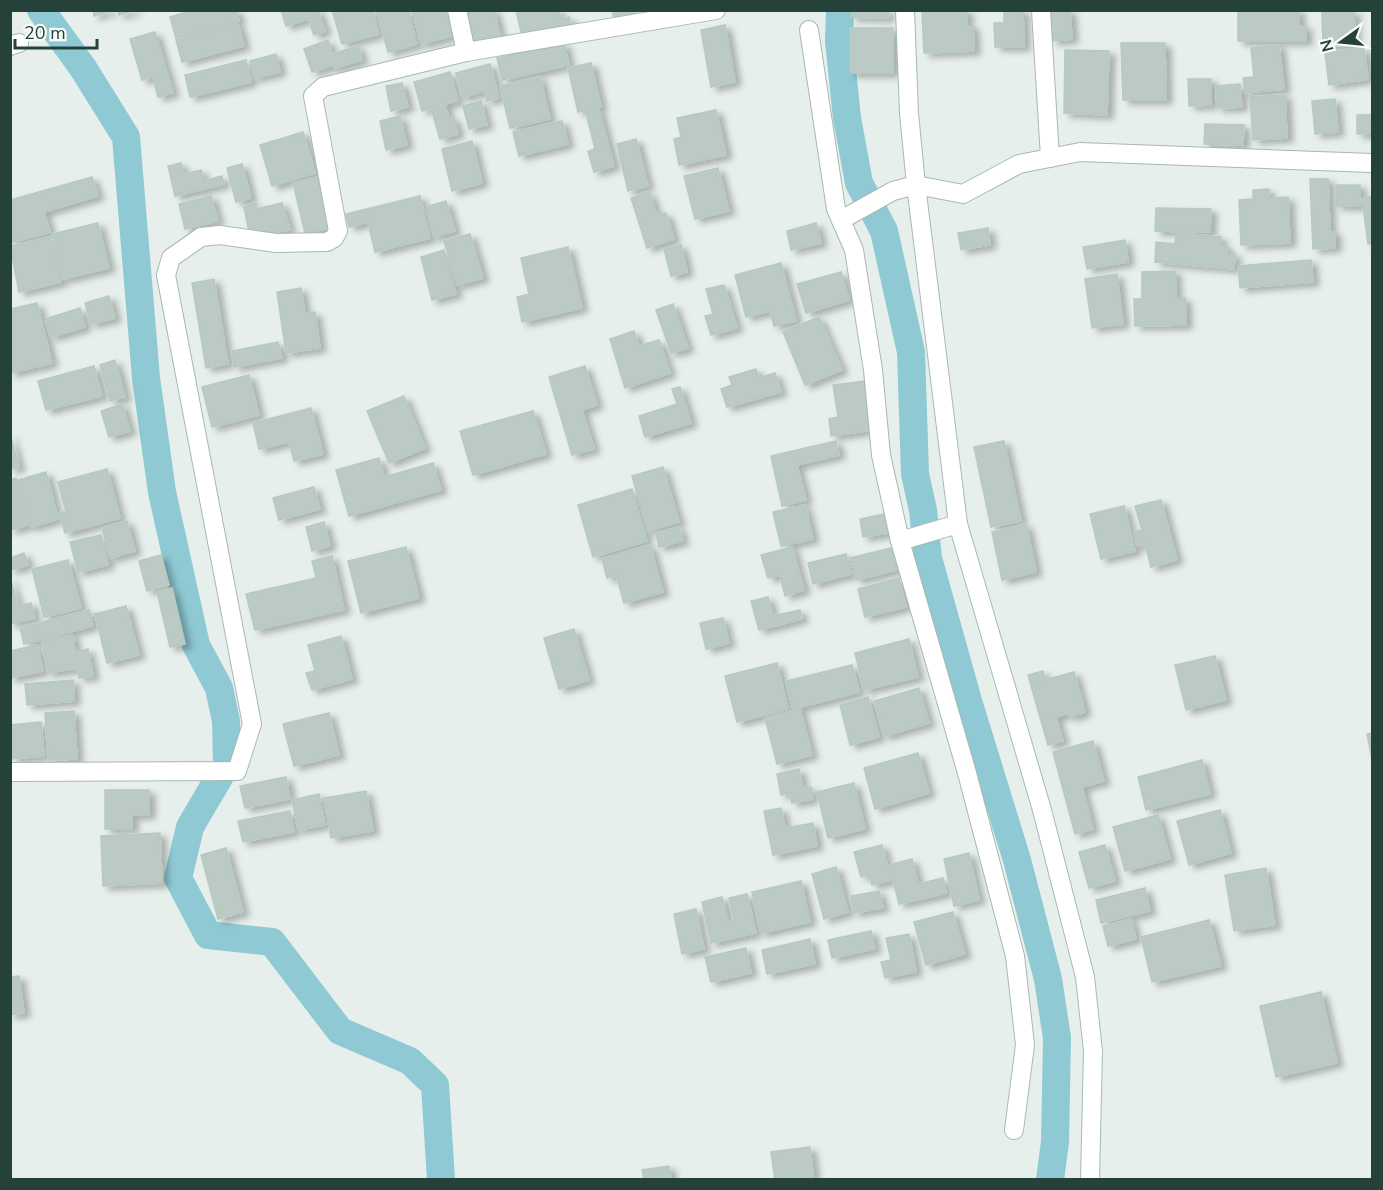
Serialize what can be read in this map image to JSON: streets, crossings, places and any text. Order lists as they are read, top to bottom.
{
  "scale_bar": "20 m",
  "north": "left"
}
